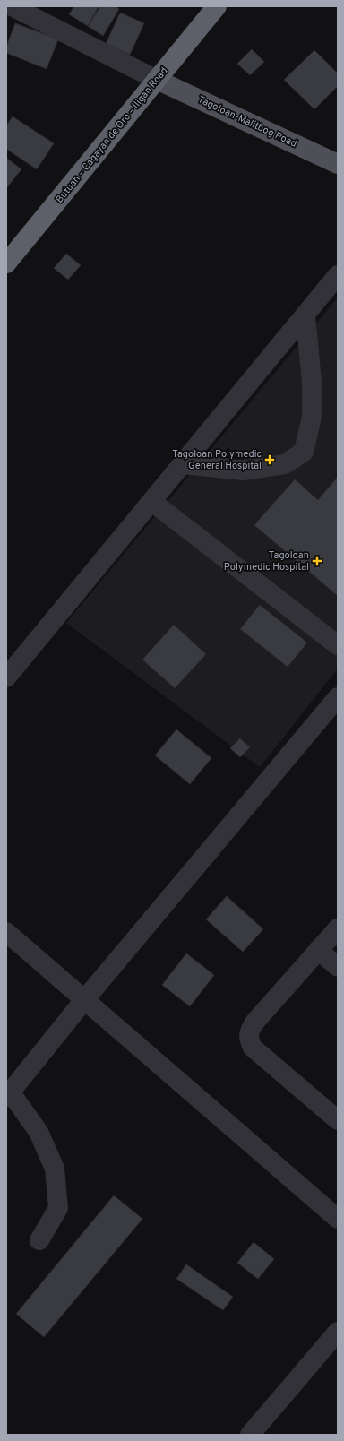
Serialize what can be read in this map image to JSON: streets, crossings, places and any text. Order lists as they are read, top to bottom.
{
  "streets": {
    "highway": ["Butuan – Cagayan de Oro – Iligan Road"],
    "main road": ["Tagoloan-Malitbog Road"]
  },
  "crossings": [
    ["Tagoloan-Malitbog Road", "Butuan – Cagayan de Oro – Iligan Road"]
  ],
  "places": {
    "health": ["Tagoloan Polymedic General Hospital", "Tagoloan Polymedic Hospital"]
  }
}
